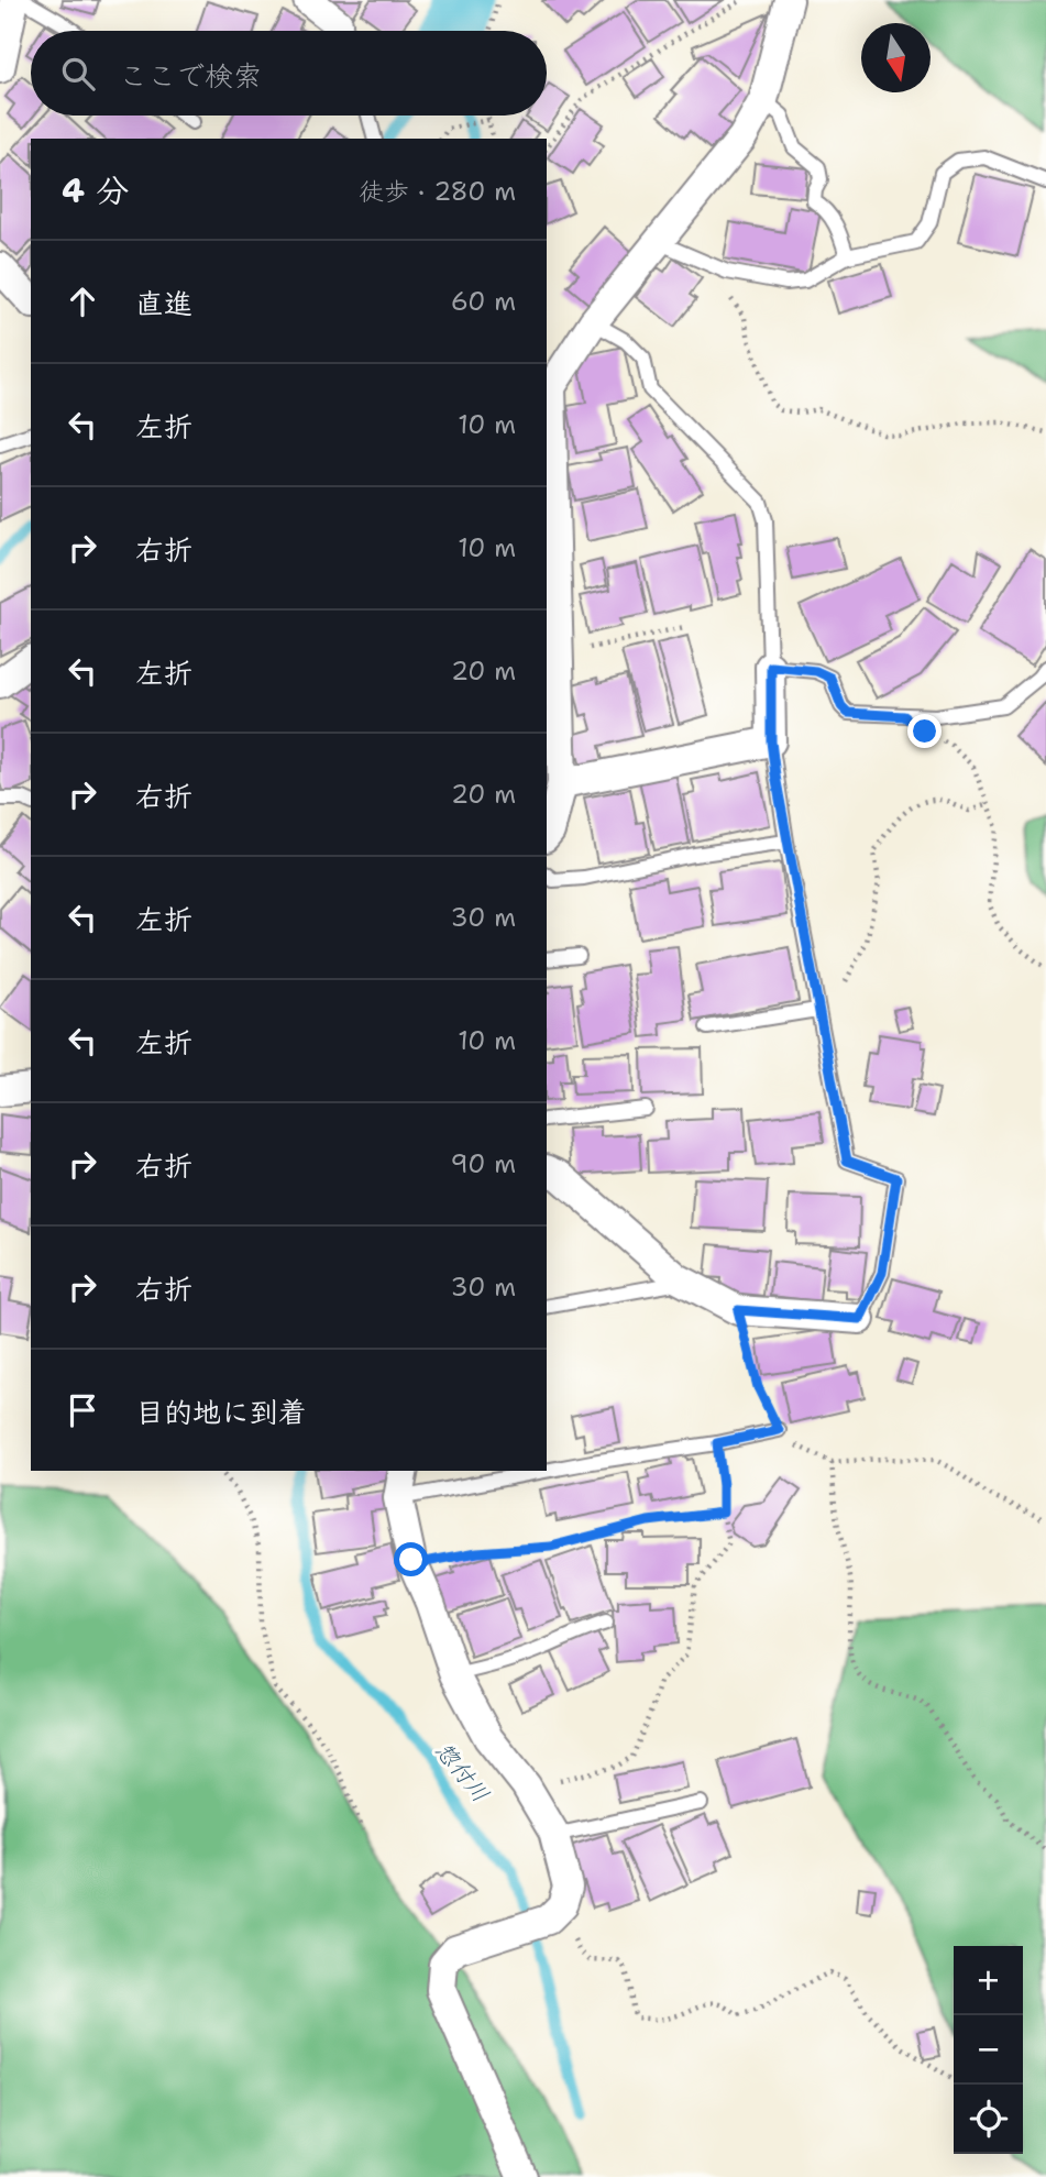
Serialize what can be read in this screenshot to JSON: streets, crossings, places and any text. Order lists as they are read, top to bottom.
{
  "water": ["惣付川"],
  "north": "bottom",
  "page": {
    "search": "ここで検索",
    "heading": ["4 分", "徒歩 · 280 m"],
    "list": [
      ["直進", "60 m"],
      ["左折", "10 m"],
      ["右折", "10 m"],
      ["左折", "20 m"],
      ["右折", "20 m"],
      ["左折", "30 m"],
      ["左折", "10 m"],
      ["右折", "90 m"],
      ["右折", "30 m"],
      "目的地に到着"
    ],
    "map_buttons": ["+", "−"]
  }
}
